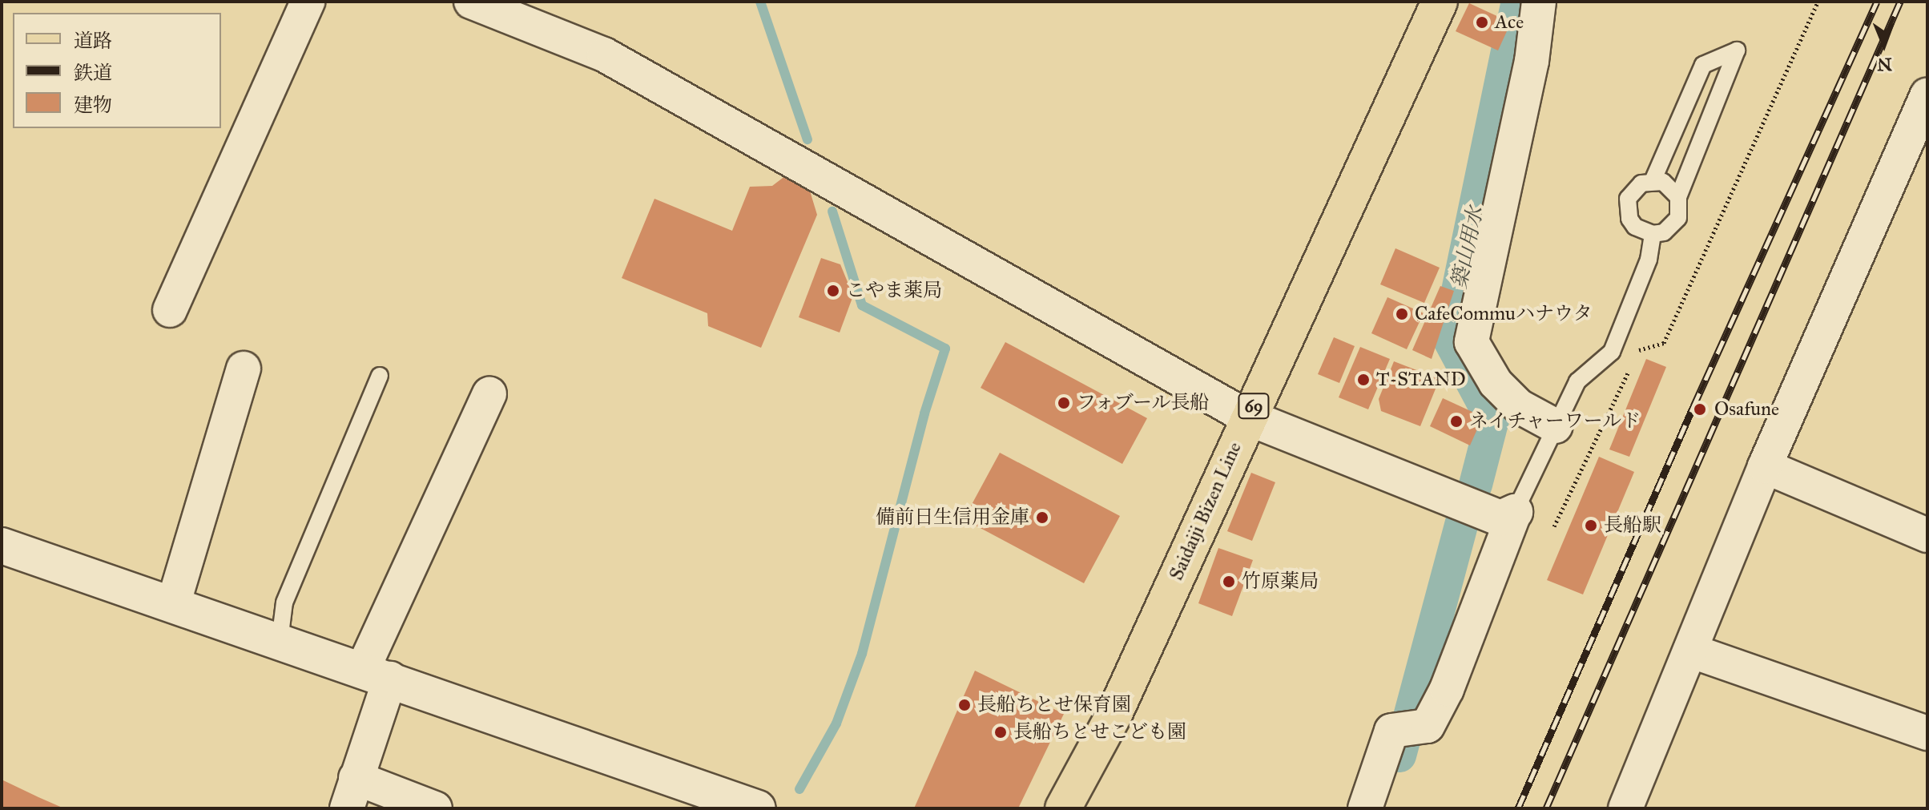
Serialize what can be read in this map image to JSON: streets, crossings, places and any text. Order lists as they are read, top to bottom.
{
  "streets": {
    "main road": ["69", "Saidaiji Bizen Line"]
  },
  "water": ["築山用水"],
  "places": [
    "Ace",
    "こやま薬局",
    "CafeCommuハナウタ",
    "T-STAND",
    "フォブール長船",
    "Osafune",
    "ネイチャーワールド",
    "備前日生信用金庫",
    "長船駅",
    "竹原薬局",
    "長船ちとせ保育園",
    "長船ちとせこども園"
  ],
  "legend": ["道路", "鉄道", "建物"],
  "north": "bottom"
}
